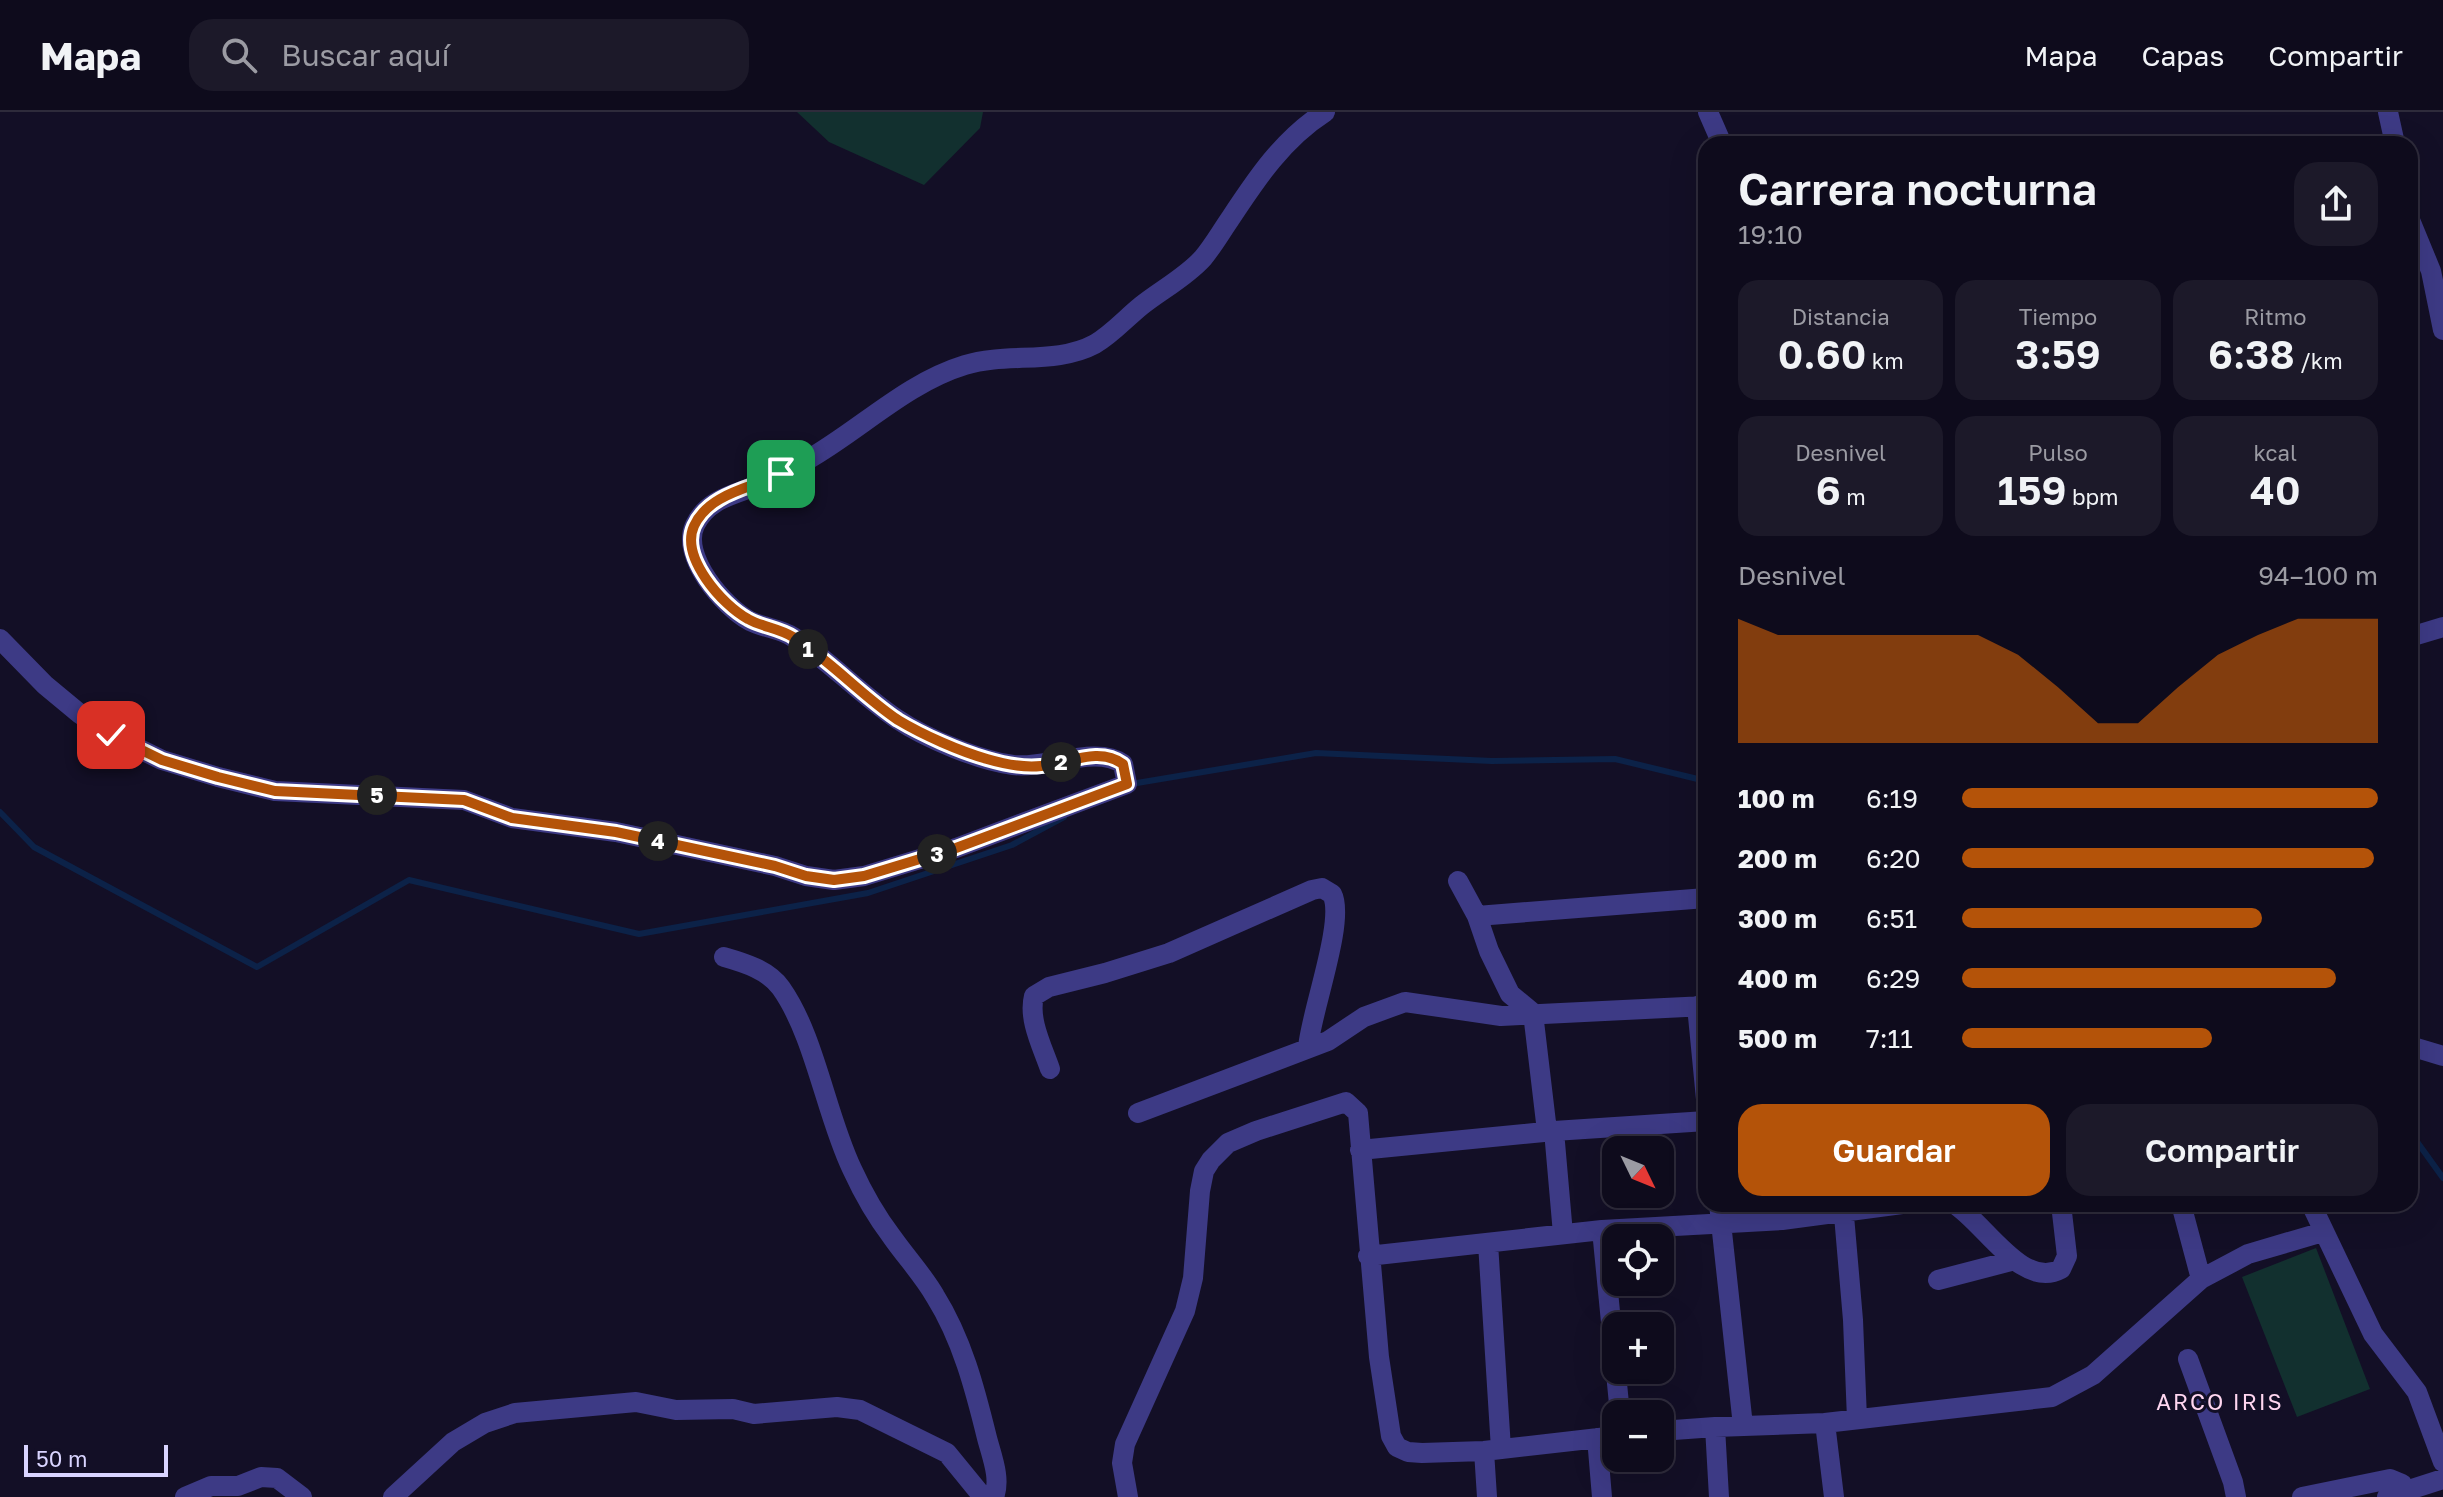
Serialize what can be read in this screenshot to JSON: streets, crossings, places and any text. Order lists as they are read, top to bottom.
{
  "districts": ["ARCO IRIS"],
  "scale_bar": "50 m",
  "north": "bottom right",
  "page": {
    "header": "Mapa",
    "search": "Buscar aquí",
    "nav": ["Mapa", "Capas", "Compartir"],
    "heading": ["Carrera nocturna", "19:10"],
    "stats": [
      ["Distancia", "0.60 km"],
      ["Tiempo", "3:59"],
      ["Ritmo", "6:38 /km"],
      ["Desnivel", "6 m"],
      ["Pulso", "159 bpm"],
      ["kcal", "40"]
    ],
    "chart": ["Desnivel", "94–100 m"],
    "pins": [
      "1",
      "2",
      "5",
      "4",
      "3"
    ],
    "list": [
      {
        "name": "100 m",
        "note": "6:19"
      },
      {
        "name": "200 m",
        "note": "6:20"
      },
      {
        "name": "300 m",
        "note": "6:51"
      },
      {
        "name": "400 m",
        "note": "6:29"
      },
      {
        "name": "500 m",
        "note": "7:11"
      }
    ],
    "buttons": ["Guardar", "Compartir"],
    "map_buttons": ["+", "−"],
    "scale": "50 m"
  }
}
